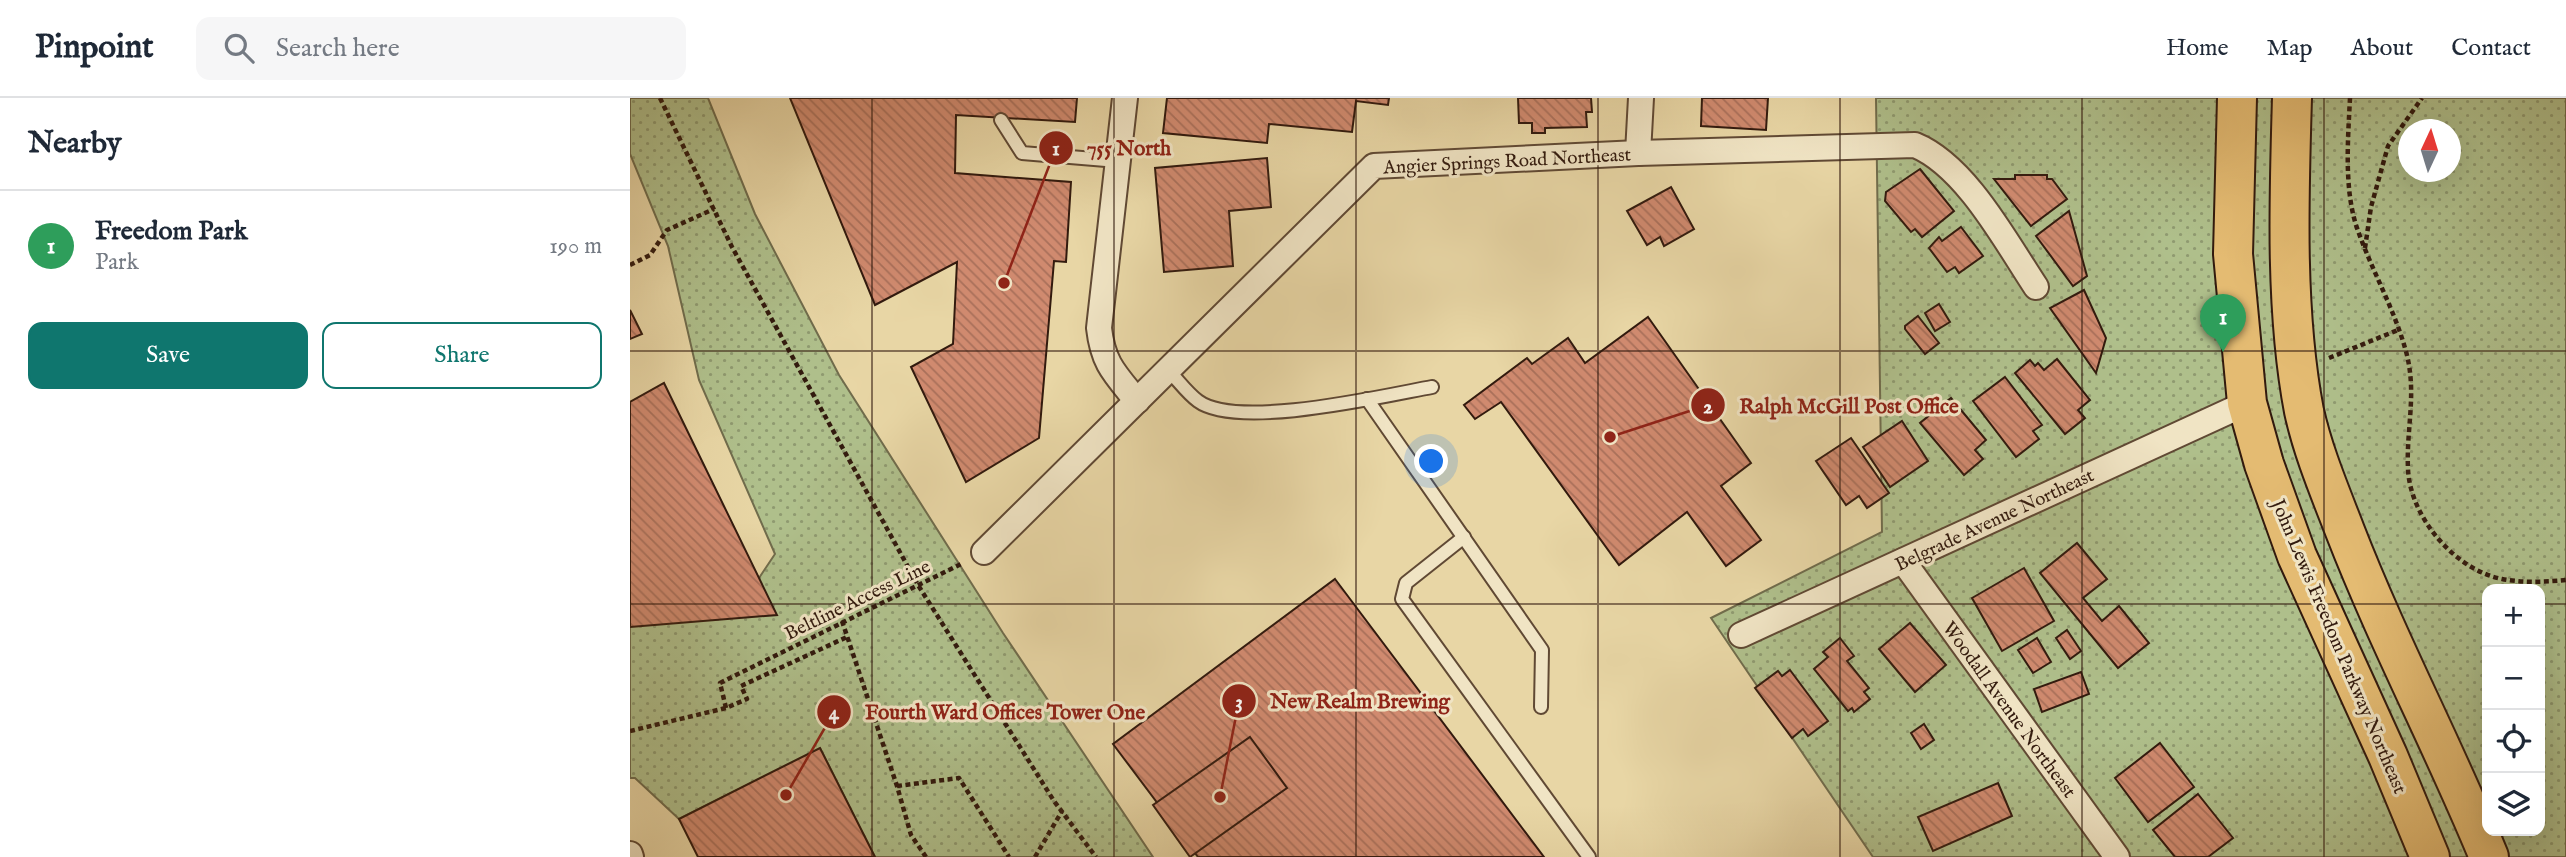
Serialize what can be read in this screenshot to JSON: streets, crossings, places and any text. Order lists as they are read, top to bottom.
{
  "streets": {
    "highway": ["John Lewis Freedom Parkway Northeast"],
    "street": ["Angier Springs Road Northeast", "Belgrade Avenue Northeast", "Woodall Avenue Northeast"],
    "path": ["Beltline Access Line"]
  },
  "crossings": [
    ["Angier Springs Road Northeast", "Beltline Access Line"],
    ["Belgrade Avenue Northeast", "John Lewis Freedom Parkway Northeast"],
    ["Belgrade Avenue Northeast", "Woodall Avenue Northeast"]
  ],
  "places": [
    "755 North",
    "Ralph McGill Post Office",
    "Fourth Ward Offices Tower One",
    "New Realm Brewing"
  ],
  "north": "top",
  "page": {
    "header": "Pinpoint",
    "search": "Search here",
    "nav": [
      "Home",
      "Map",
      "About",
      "Contact"
    ],
    "heading": "Nearby",
    "list": [
      {
        "mark": "1",
        "name": "Freedom Park",
        "note": "Park",
        "value": "190 m"
      }
    ],
    "pins": "1",
    "buttons": ["Save", "Share"],
    "map_buttons": ["+", "−"]
  }
}
